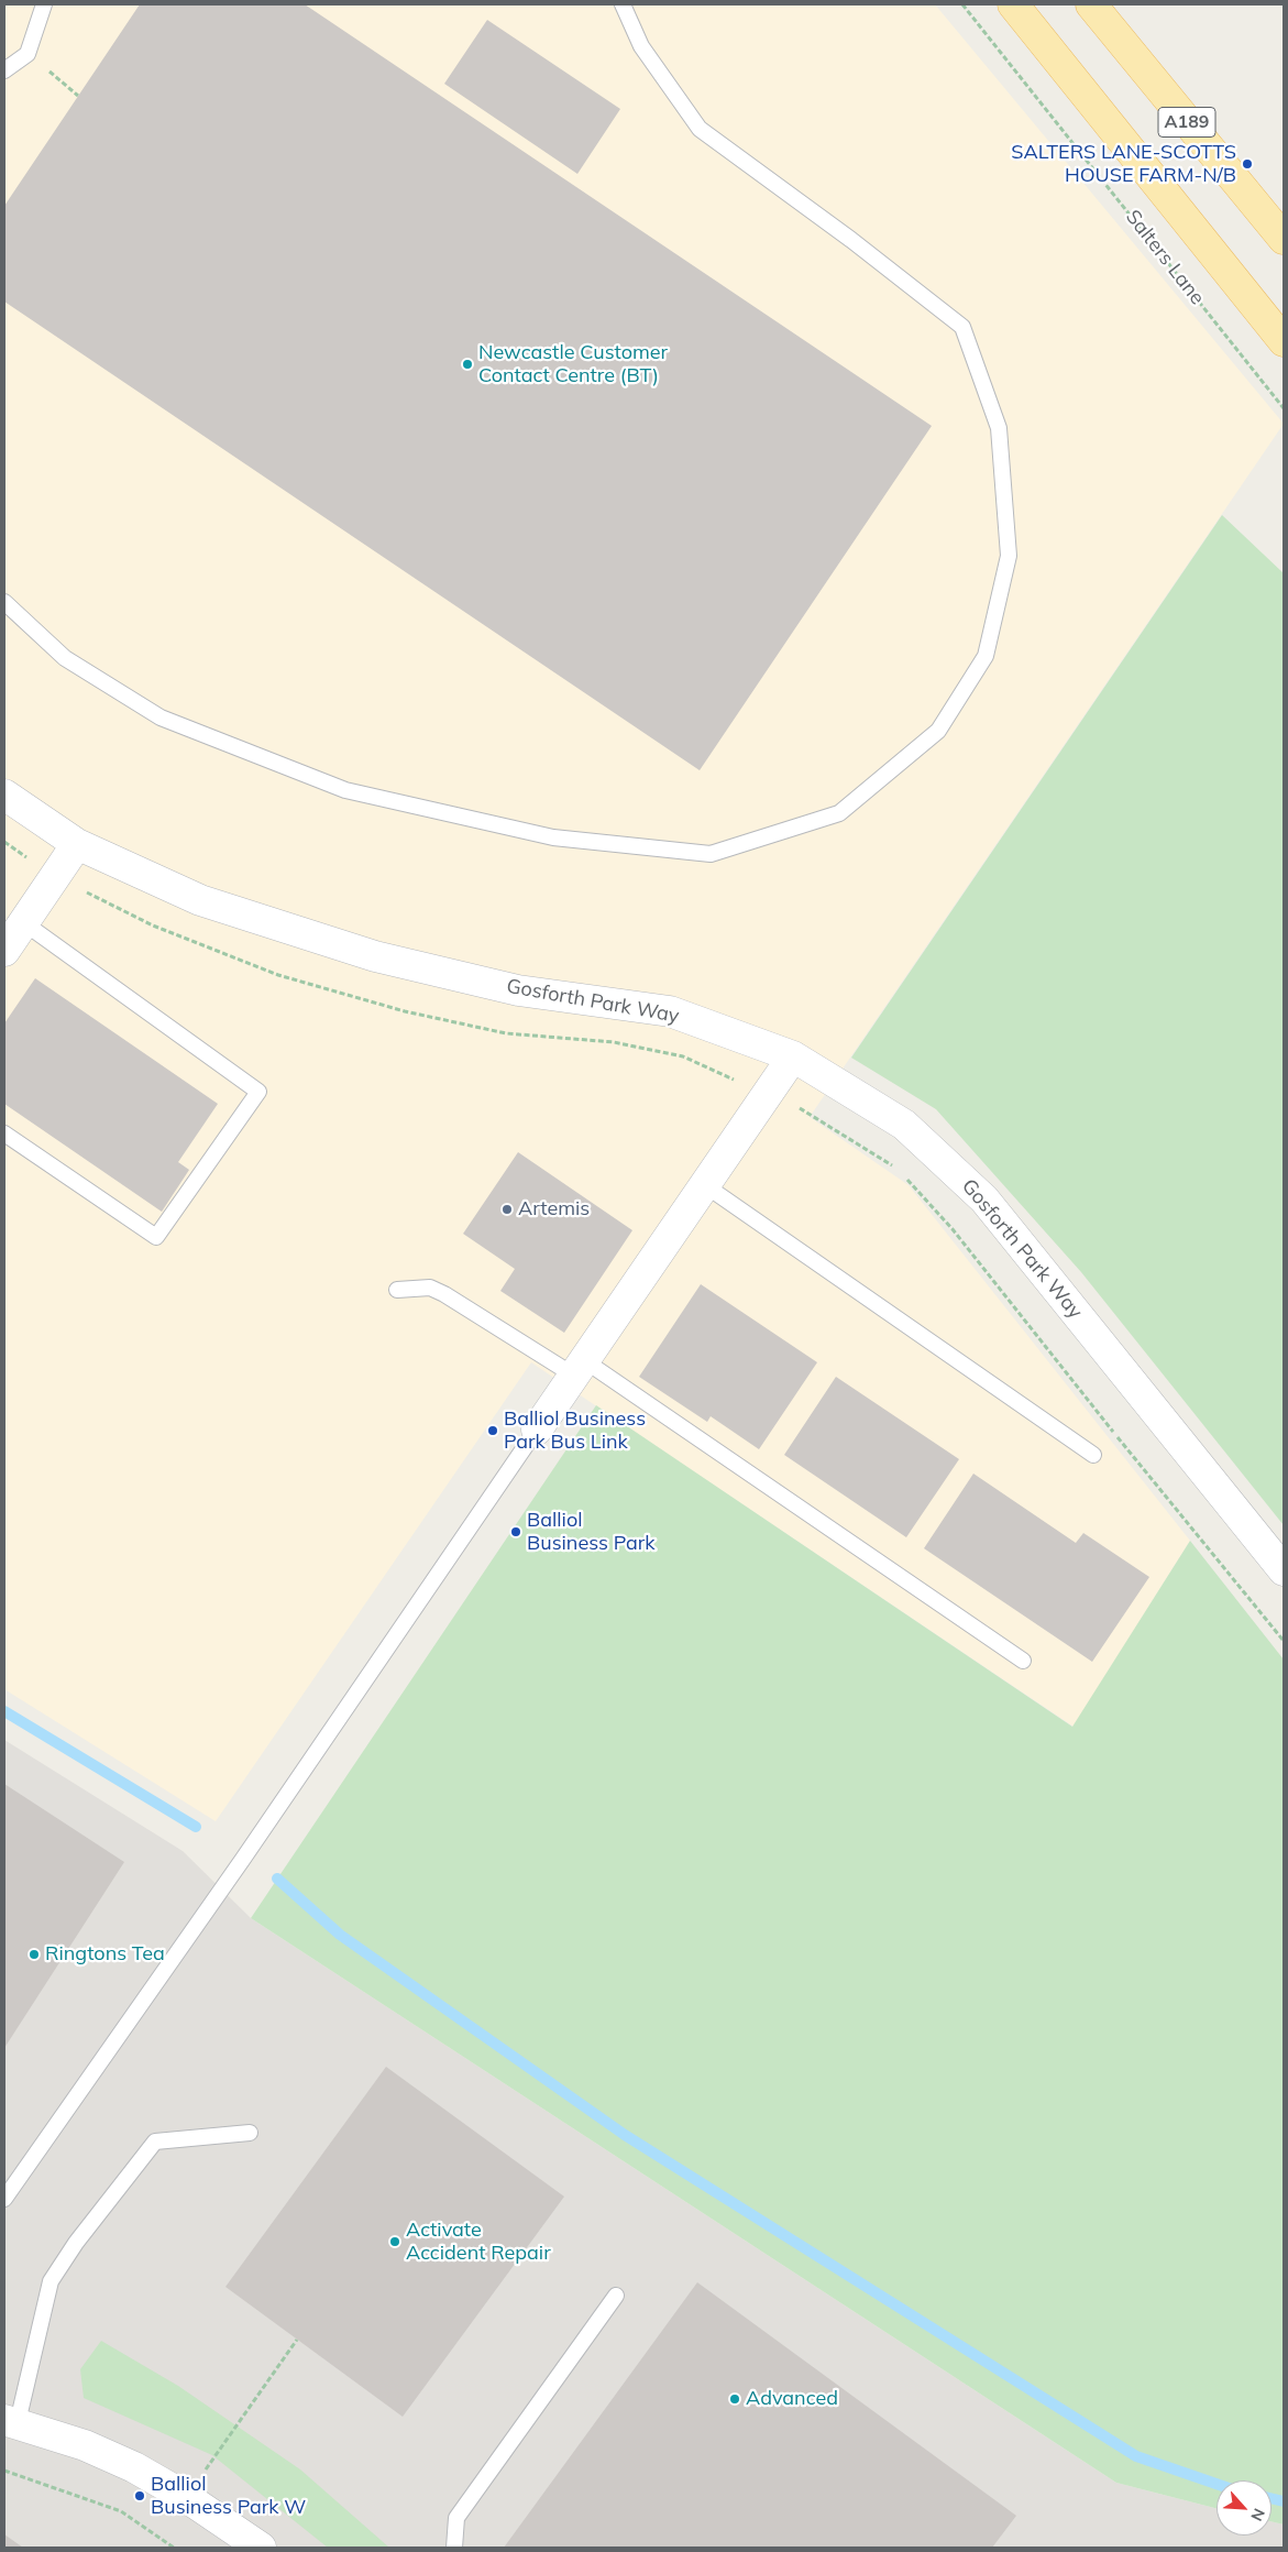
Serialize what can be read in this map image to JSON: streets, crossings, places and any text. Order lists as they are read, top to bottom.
{
  "streets": {
    "main road": ["A189", "Salters Lane"],
    "street": ["Gosforth Park Way"]
  },
  "places": [
    "SALTERS LANE-SCOTTS HOUSE FARM-N/B",
    "Newcastle Customer Contact Centre (BT)",
    "Artemis",
    "Balliol Business Park Bus Link",
    "Balliol Business Park",
    "Ringtons Tea",
    "Activate Accident Repair",
    "Advanced",
    "Balliol Business Park W"
  ],
  "north": "bottom right"
}
